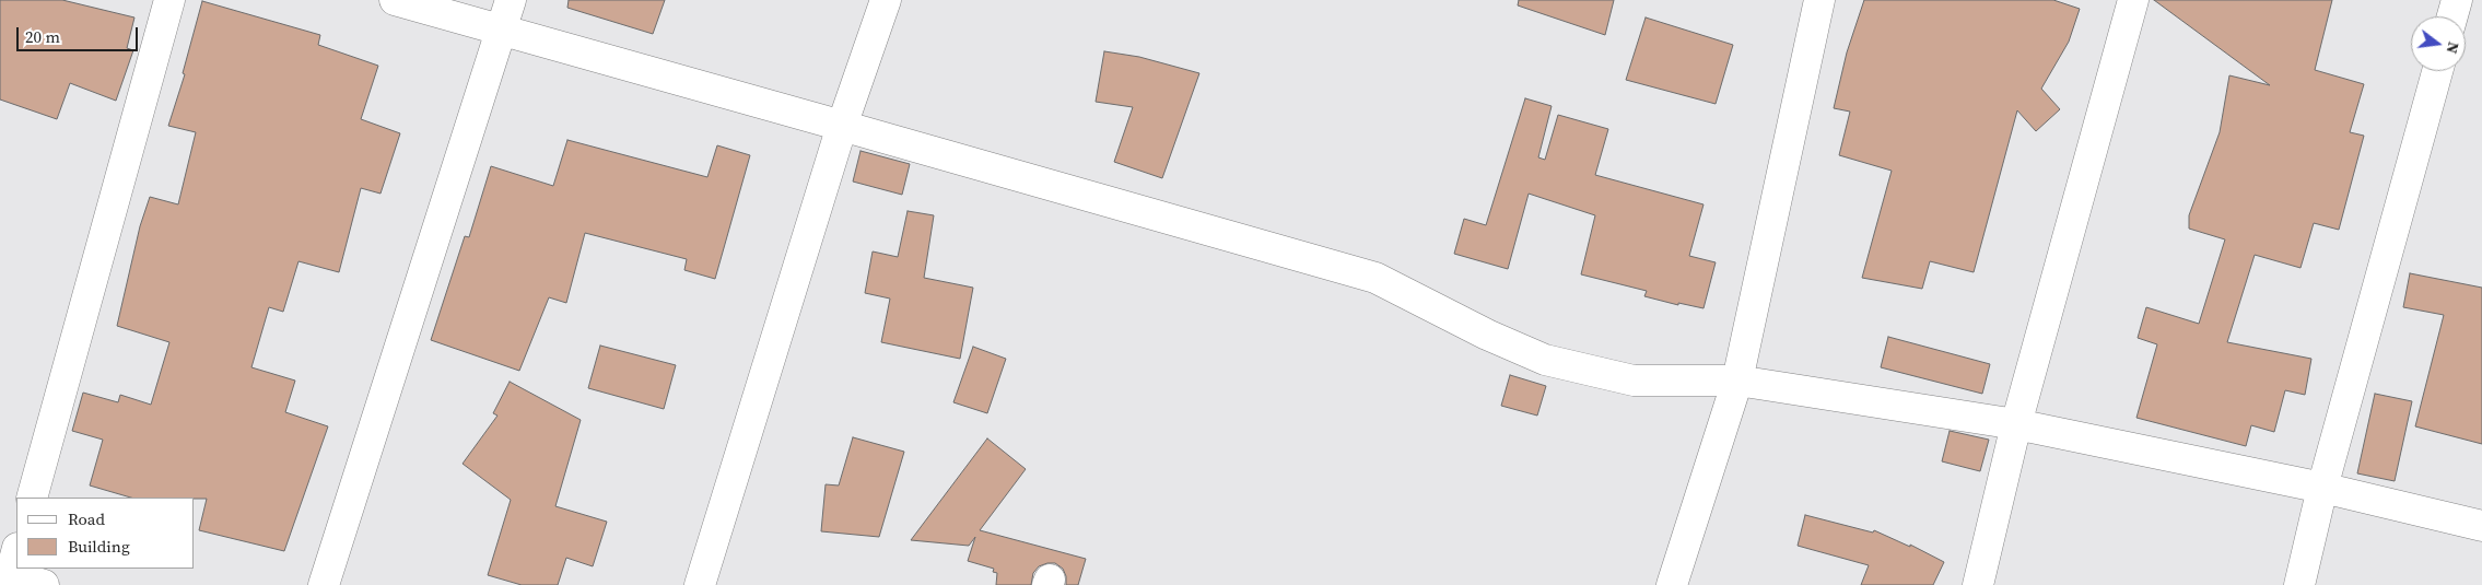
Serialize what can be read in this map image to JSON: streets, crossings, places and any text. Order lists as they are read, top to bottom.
{
  "legend": ["Road", "Building"],
  "scale_bar": "20 m",
  "north": "right"
}
